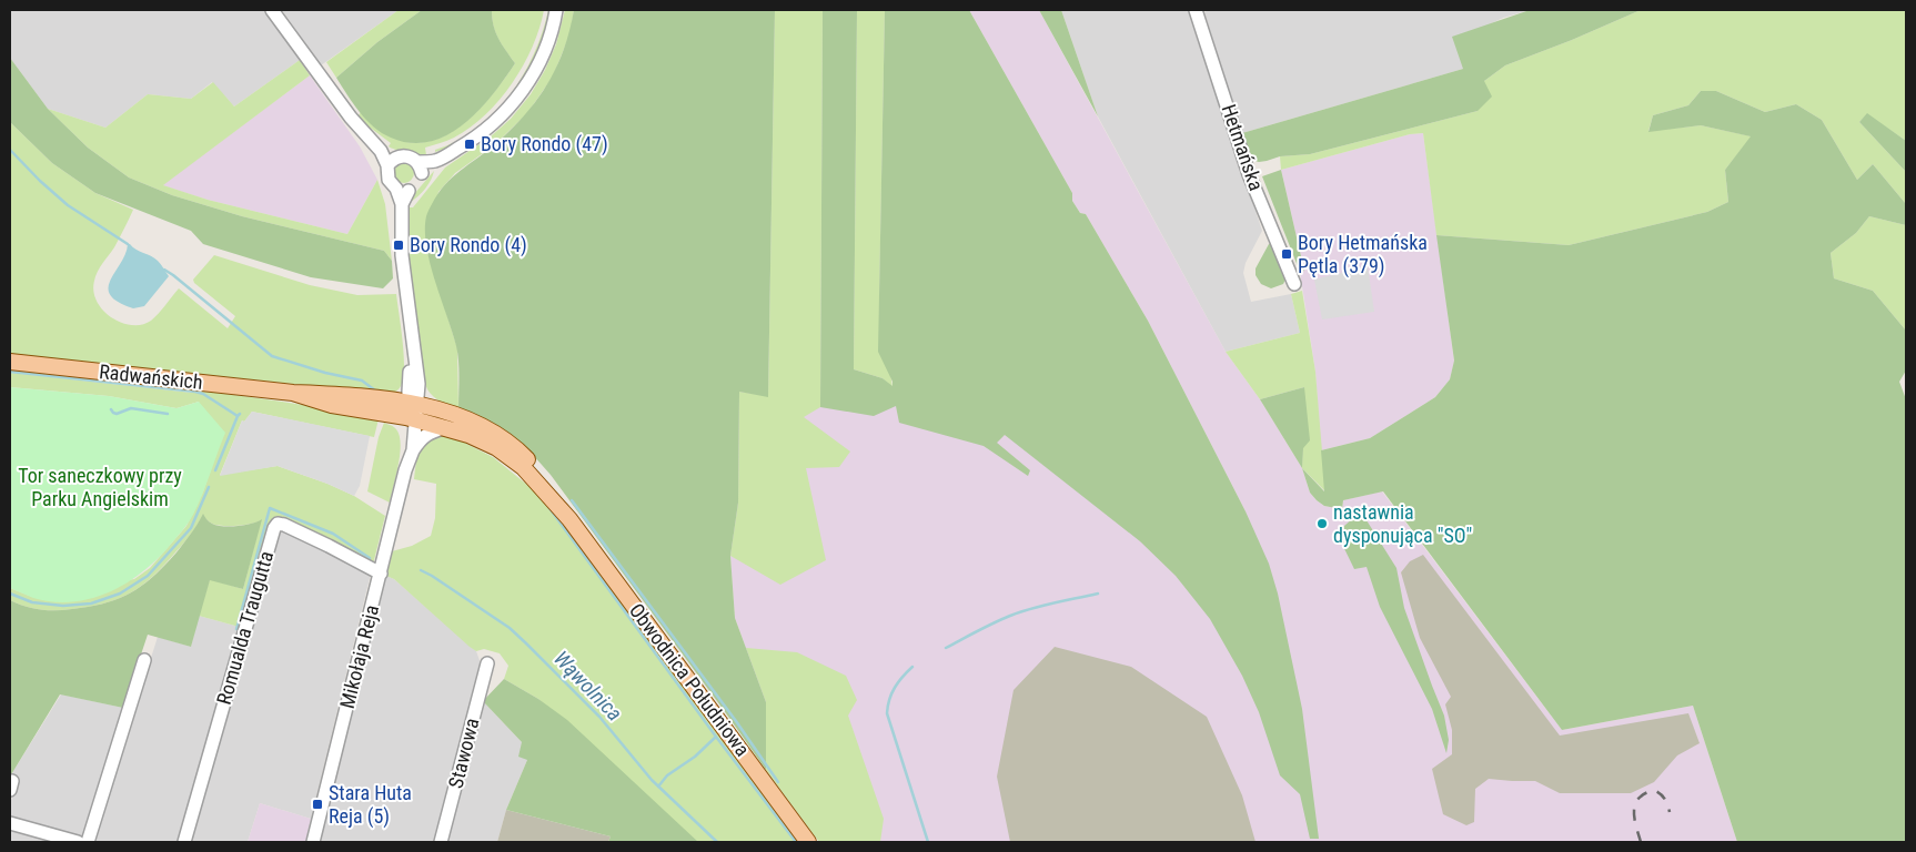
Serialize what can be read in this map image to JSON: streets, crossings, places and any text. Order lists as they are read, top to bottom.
{
  "streets": {
    "main road": ["Radwańskich", "Obwodnica Południowa"],
    "street": [
      "Hetmańska",
      "Romualda Traugutta",
      "Mikołaja Reja",
      "Stawowa"
    ]
  },
  "crossings": [
    ["Radwańskich", "Mikołaja Reja"],
    ["Radwańskich", "Obwodnica Południowa"],
    ["Romualda Traugutta", "Mikołaja Reja"]
  ],
  "water": ["Wąwolnica"],
  "parks": ["Tor saneczkowy przy Parku Angielskim"],
  "places": {
    "transit": [
      "Bory Rondo (47)",
      "Bory Rondo (4)",
      "Bory Hetmańska Pętla (379)",
      "Stara Huta Reja (5)"
    ],
    "other": ["nastawnia dysponująca \"SO\""]
  }
}
